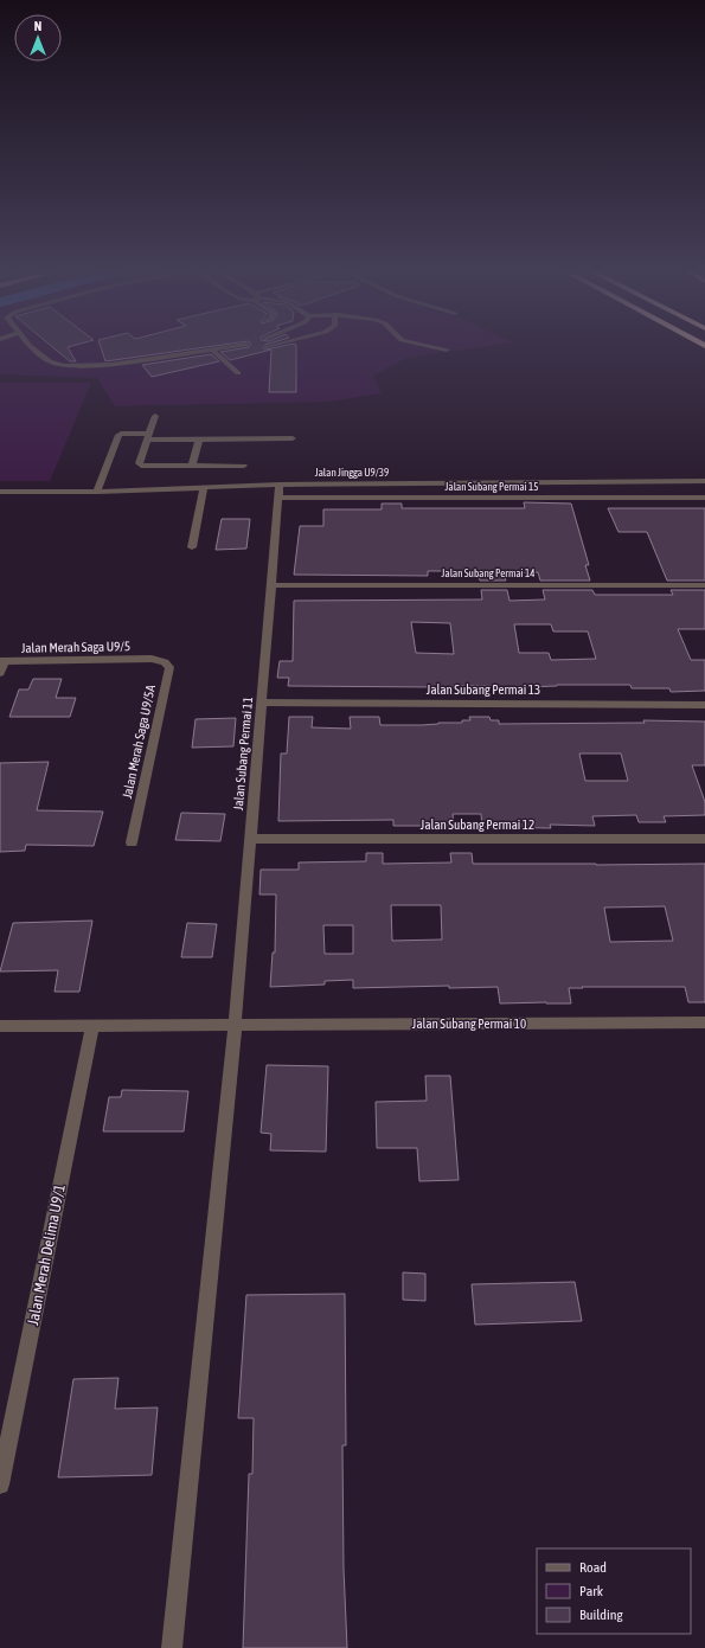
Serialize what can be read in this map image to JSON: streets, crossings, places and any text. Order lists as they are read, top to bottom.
{
  "streets": {
    "street": [
      "Jalan Jingga U9/39",
      "Jalan Subang Permai 15",
      "Jalan Subang Permai 14",
      "Jalan Merah Saga U9/5",
      "Jalan Subang Permai 13",
      "Jalan Merah Saga U9/5A",
      "Jalan Subang Permai 11",
      "Jalan Subang Permai 12",
      "Jalan Subang Permai 10",
      "Jalan Merah Delima U9/1"
    ]
  },
  "crossings": [
    ["Jalan Jingga U9/39", "Jalan Subang Permai 11"],
    ["Jalan Subang Permai 15", "Jalan Subang Permai 11"],
    ["Jalan Subang Permai 14", "Jalan Subang Permai 11"],
    ["Jalan Merah Saga U9/5", "Jalan Merah Saga U9/5A"],
    ["Jalan Subang Permai 13", "Jalan Subang Permai 11"],
    ["Jalan Subang Permai 11", "Jalan Subang Permai 12"],
    ["Jalan Subang Permai 11", "Jalan Subang Permai 10"],
    ["Jalan Subang Permai 10", "Jalan Merah Delima U9/1"]
  ],
  "legend": ["Road", "Park", "Building"],
  "north": "top"
}
